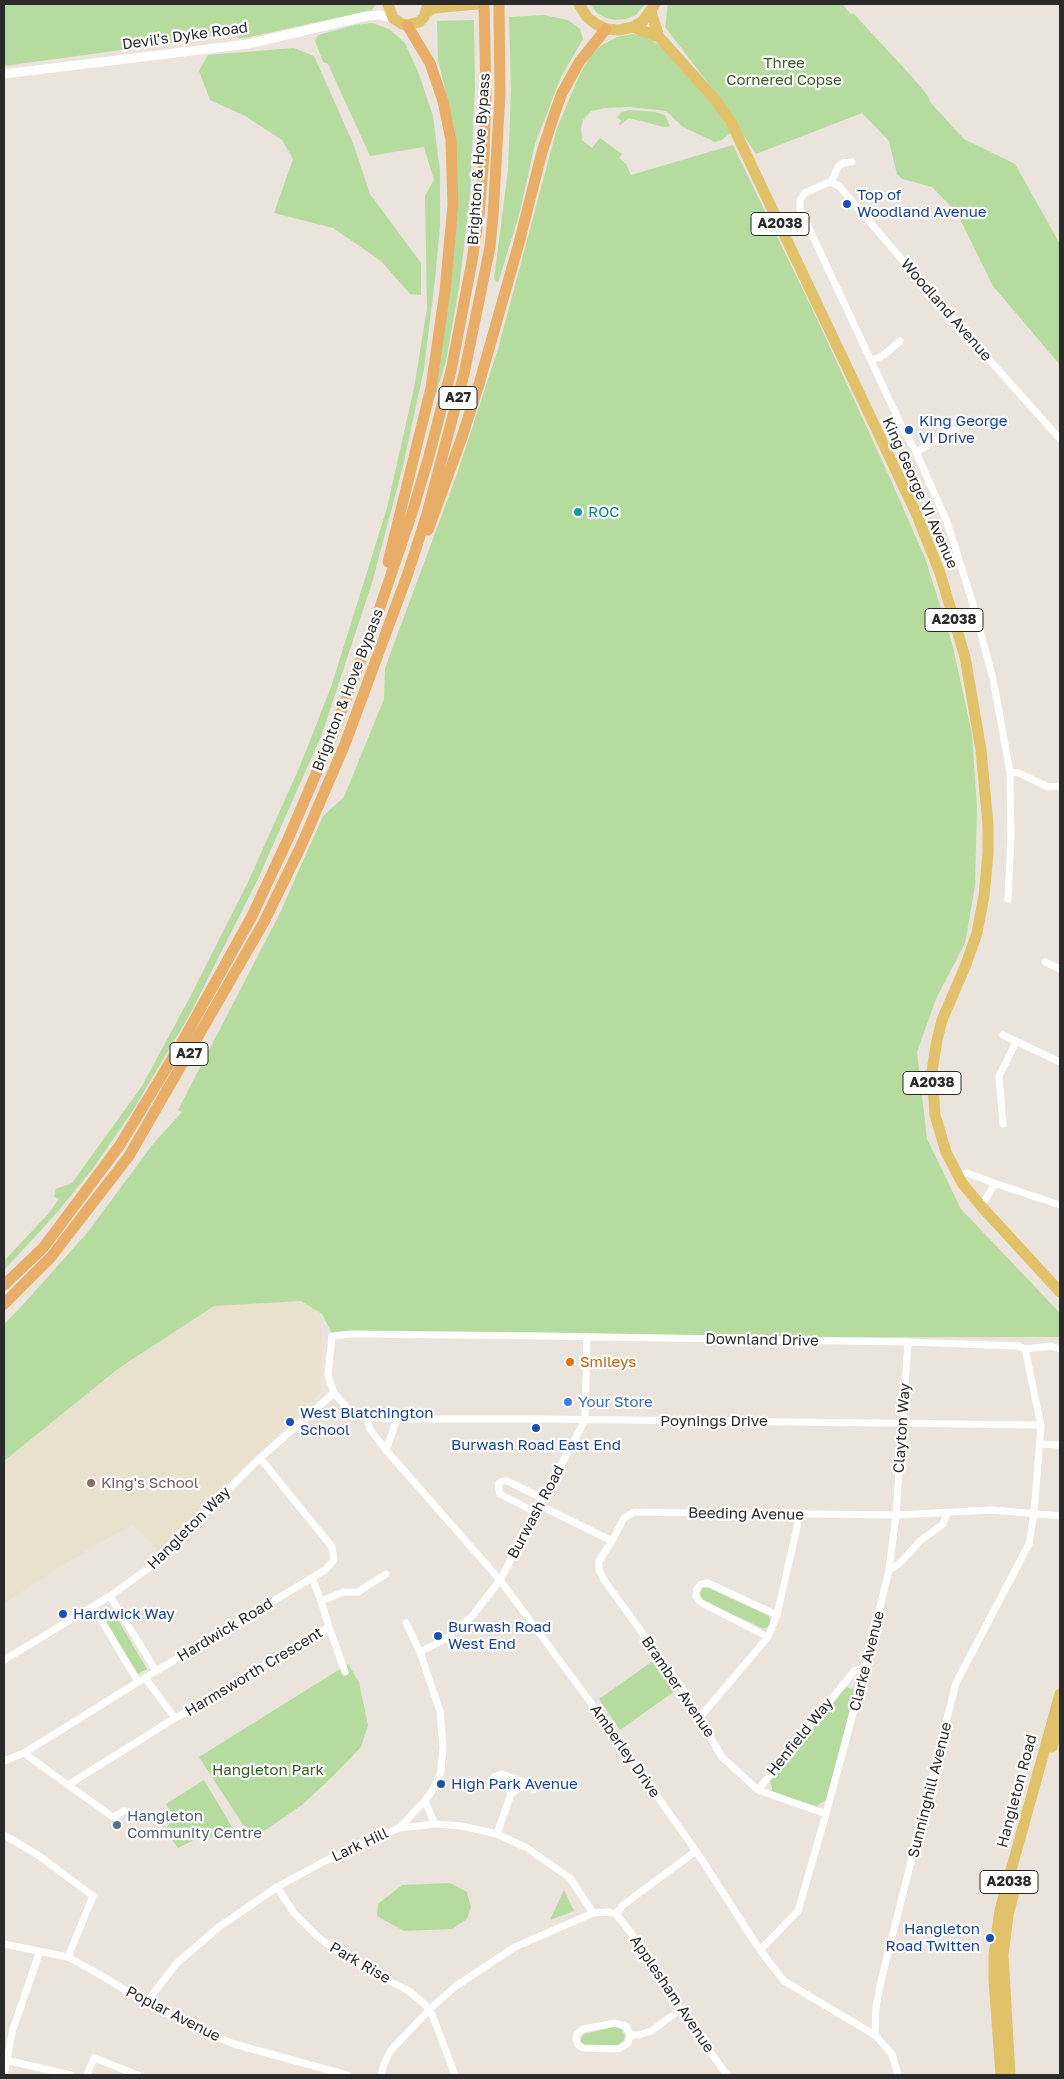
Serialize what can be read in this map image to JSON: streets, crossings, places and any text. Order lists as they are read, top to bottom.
{
  "streets": {
    "highway": ["Brighton & Hove Bypass", "A27"],
    "main road": ["A2038", "King George VI Avenue", "Hangleton Road"],
    "street": [
      "Devil's Dyke Road",
      "Woodland Avenue",
      "Downland Drive",
      "Poynings Drive",
      "Clayton Way",
      "Burwash Road",
      "Beeding Avenue",
      "Hangleton Way",
      "Hardwick Road",
      "Clarke Avenue",
      "Harmsworth Crescent",
      "Bramber Avenue",
      "Henfield Way",
      "Amberley Drive",
      "Sunninghill Avenue",
      "Lark Hill",
      "Park Rise",
      "Applesham Avenue",
      "Poplar Avenue"
    ]
  },
  "crossings": [
    ["Brighton & Hove Bypass", "A27"],
    ["Downland Drive", "Poynings Drive"],
    ["Downland Drive", "Clayton Way"],
    ["Downland Drive", "Burwash Road"],
    ["Poynings Drive", "Clayton Way"],
    ["Poynings Drive", "Burwash Road"],
    ["Poynings Drive", "Hangleton Way"],
    ["Poynings Drive", "Amberley Drive"],
    ["Clayton Way", "Beeding Avenue"],
    ["Clayton Way", "Clarke Avenue"],
    ["Burwash Road", "Amberley Drive"],
    ["Beeding Avenue", "Clarke Avenue"],
    ["Beeding Avenue", "Bramber Avenue"],
    ["Hangleton Way", "Hardwick Road"],
    ["Hardwick Road", "Harmsworth Crescent"],
    ["Clarke Avenue", "Bramber Avenue"],
    ["Clarke Avenue", "Henfield Way"],
    ["Clarke Avenue", "Amberley Drive"],
    ["Bramber Avenue", "Henfield Way"],
    ["Amberley Drive", "Sunninghill Avenue"],
    ["Lark Hill", "Park Rise"],
    ["Lark Hill", "Poplar Avenue"]
  ],
  "parks": ["Three Cornered Copse", "Hangleton Park"],
  "places": [
    "Top of Woodland Avenue",
    "King George VI Drive",
    "ROC",
    "Smileys",
    "Your Store",
    "West Blatchington School",
    "Burwash Road East End",
    "King's School",
    "Hardwick Way",
    "Burwash Road West End",
    "High Park Avenue",
    "Hangleton Community Centre",
    "Hangleton Road Twitten"
  ]
}
